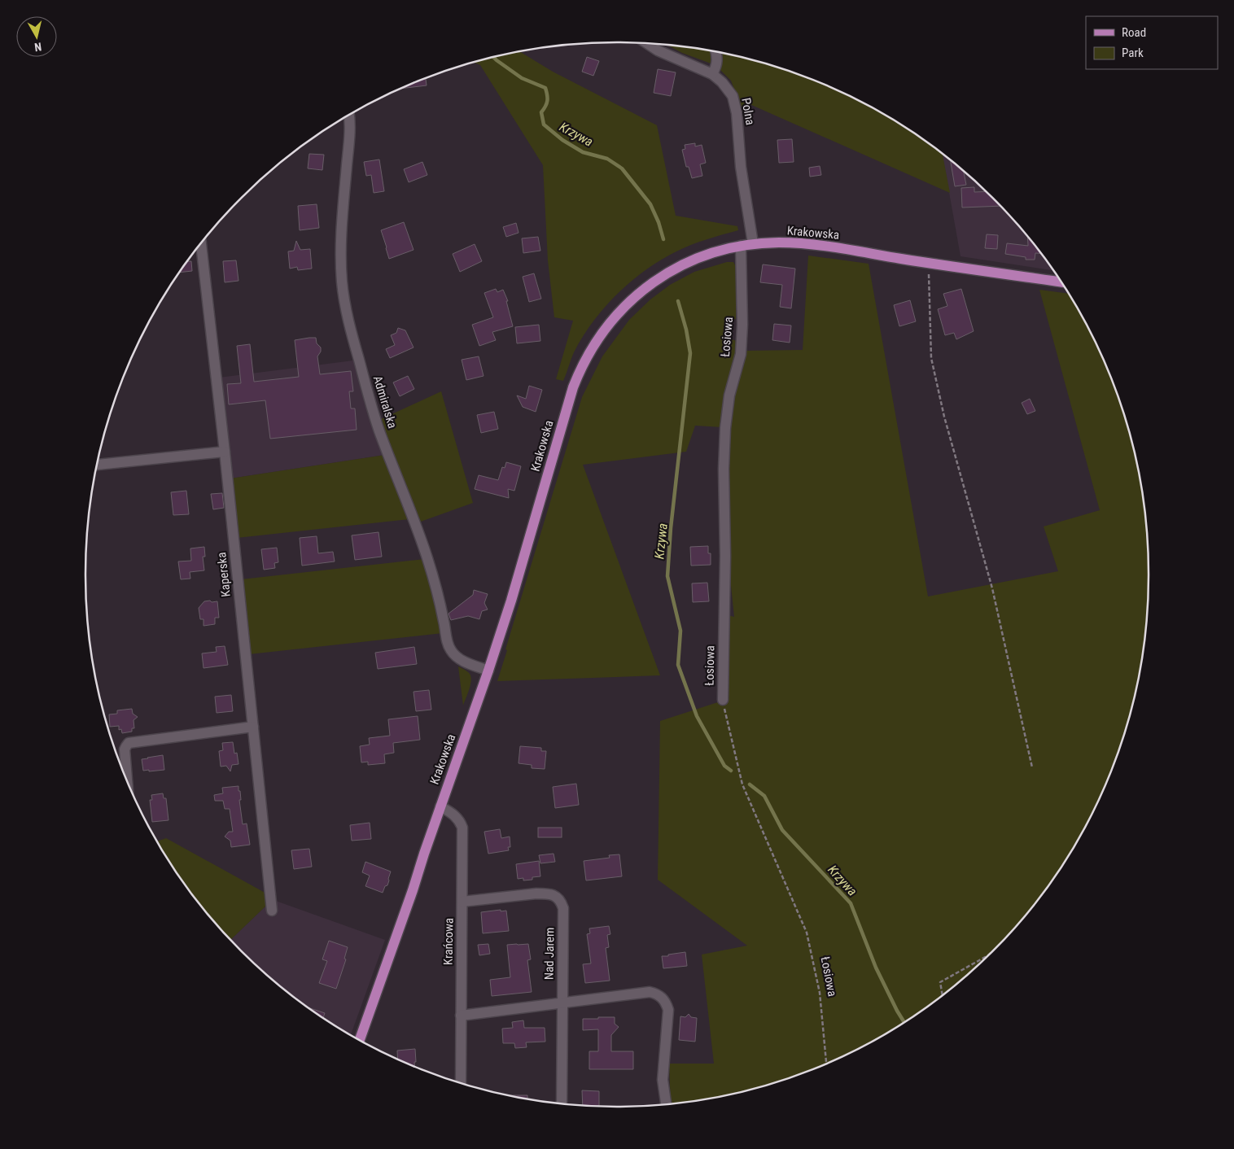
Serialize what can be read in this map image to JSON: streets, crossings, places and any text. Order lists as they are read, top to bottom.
{
  "streets": {
    "main road": ["Krakowska"],
    "street": [
      "Polna",
      "Łosiowa",
      "Admiralska",
      "Kaperska",
      "Krańcowa",
      "Nad Jarem"
    ]
  },
  "crossings": [
    ["Polna", "Krakowska"],
    ["Krakowska", "Łosiowa"],
    ["Krakowska", "Admiralska"],
    ["Krakowska", "Krańcowa"],
    ["Krańcowa", "Nad Jarem"]
  ],
  "water": ["Krzywa"],
  "legend": ["Road", "Park"],
  "north": "bottom"
}
